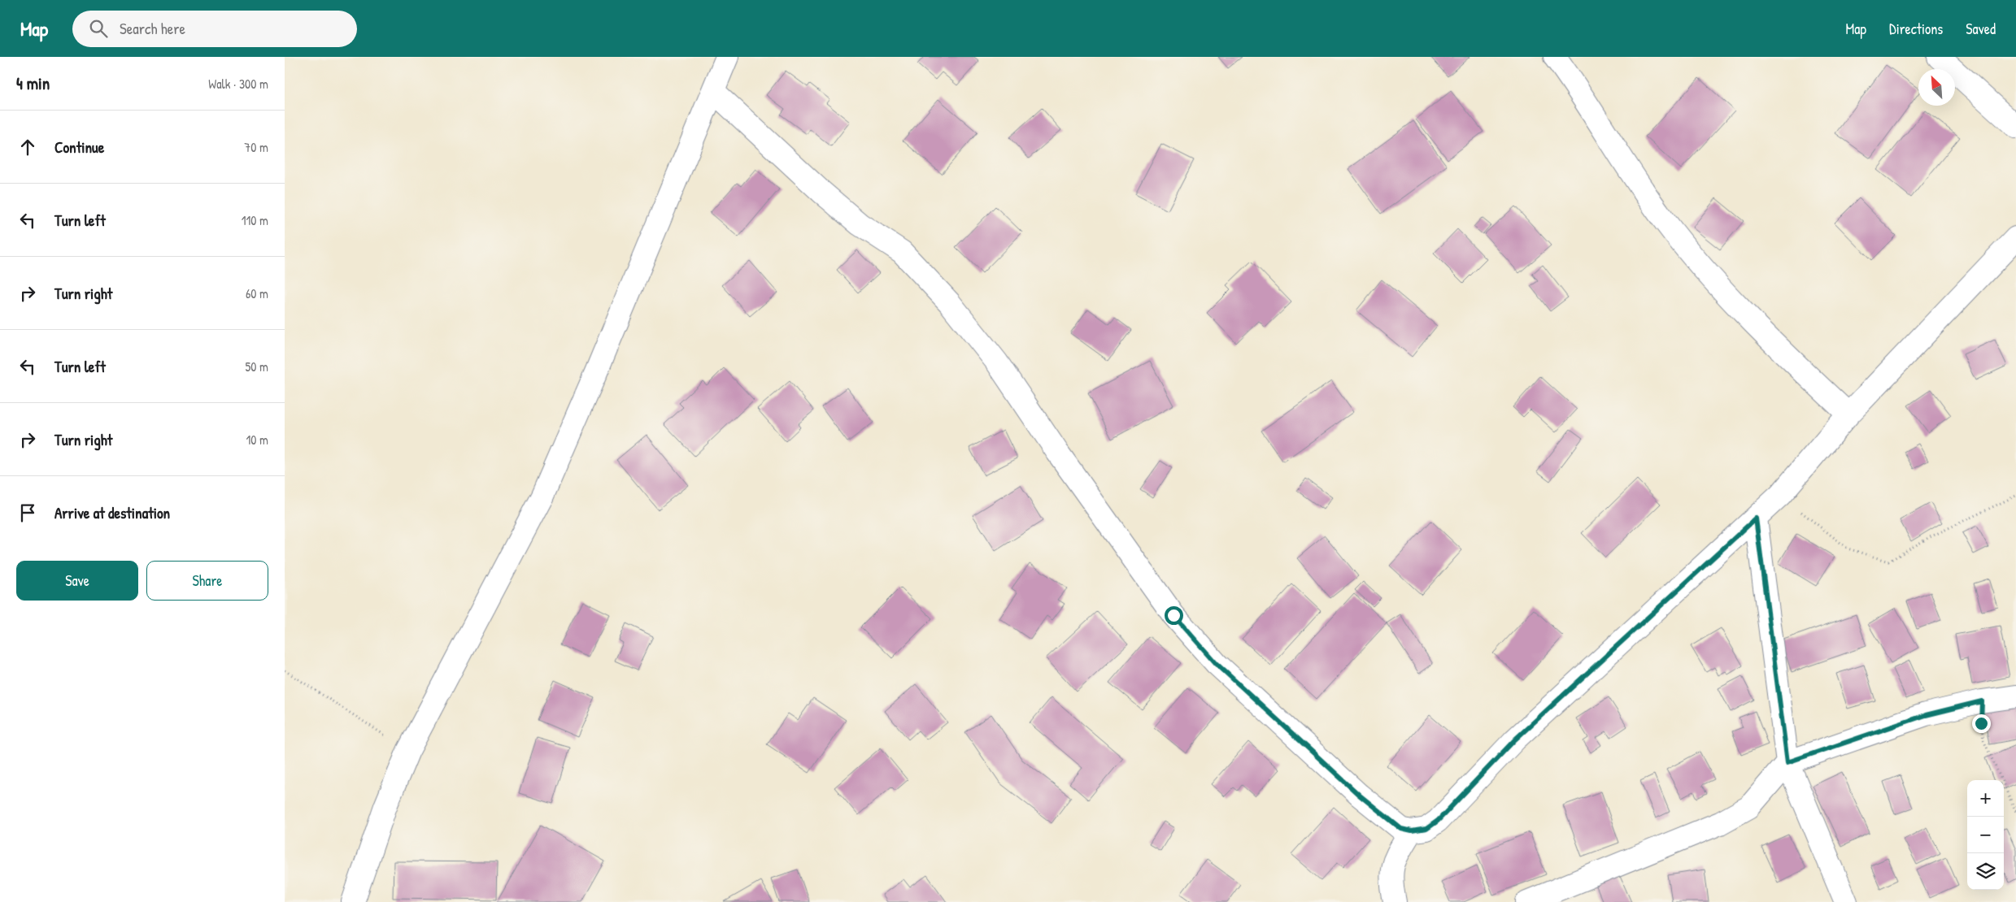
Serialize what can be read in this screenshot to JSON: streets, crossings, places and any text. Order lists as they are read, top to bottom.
{
  "north": "top left",
  "page": {
    "header": "Map",
    "search": "Search here",
    "nav": ["Map", "Directions", "Saved"],
    "heading": ["4 min", "Walk · 300 m"],
    "list": [
      ["Continue", "70 m"],
      ["Turn left", "110 m"],
      ["Turn right", "60 m"],
      ["Turn left", "50 m"],
      ["Turn right", "10 m"],
      "Arrive at destination"
    ],
    "buttons": ["Save", "Share"],
    "map_buttons": ["+", "−"]
  }
}
